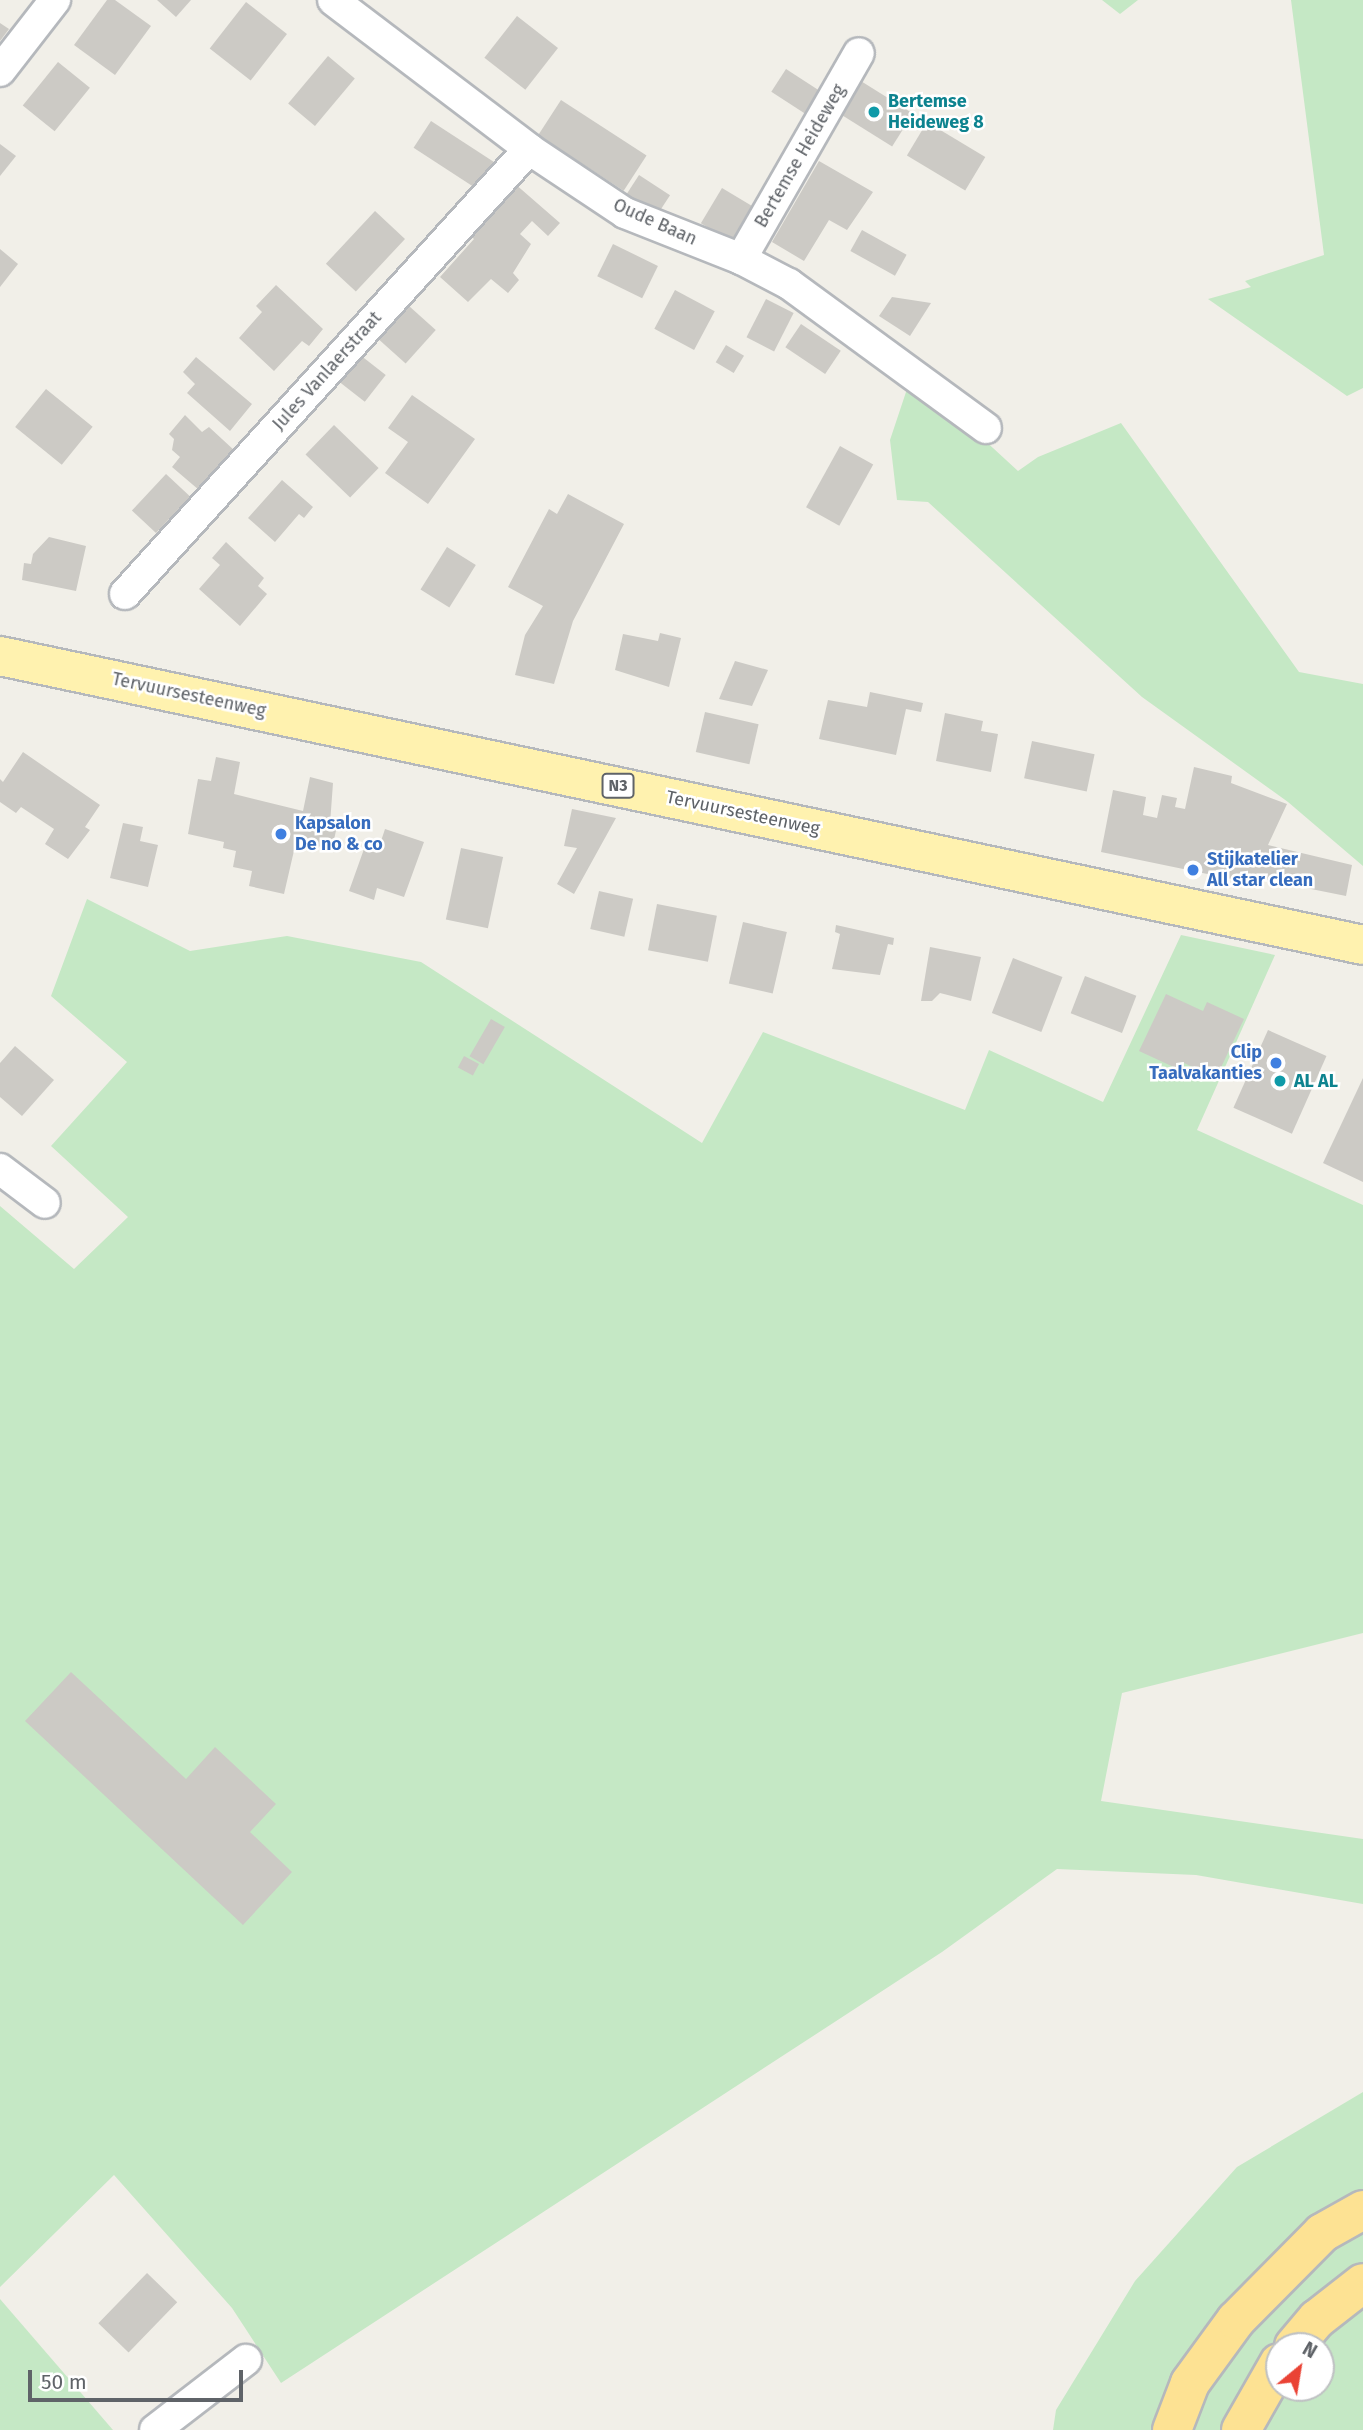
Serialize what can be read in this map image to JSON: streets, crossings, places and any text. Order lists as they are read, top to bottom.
{
  "streets": {
    "main road": ["Tervuursesteenweg", "N3"],
    "street": ["Bertemse Heideweg", "Oude Baan", "Jules Vanlaerstraat"]
  },
  "crossings": [
    ["Bertemse Heideweg", "Oude Baan"],
    ["Oude Baan", "Jules Vanlaerstraat"]
  ],
  "places": [
    "Bertemse Heideweg 8",
    "Kapsalon De no & co",
    "Stijkatelier All star clean",
    "Clip Taalvakanties",
    "AL AL"
  ],
  "scale_bar": "50 m",
  "north": "top right"
}
